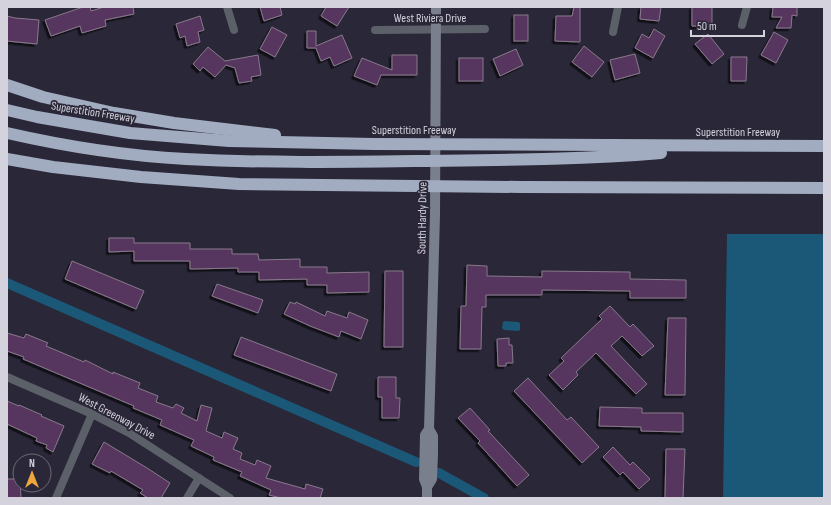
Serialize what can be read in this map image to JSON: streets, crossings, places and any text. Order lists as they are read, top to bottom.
{
  "streets": {
    "highway": ["Superstition Freeway"],
    "street": ["West Riviera Drive", "South Hardy Drive", "West Greenway Drive"]
  },
  "crossings": [
    ["West Riviera Drive", "South Hardy Drive"]
  ],
  "scale_bar": "50 m",
  "north": "top"
}
